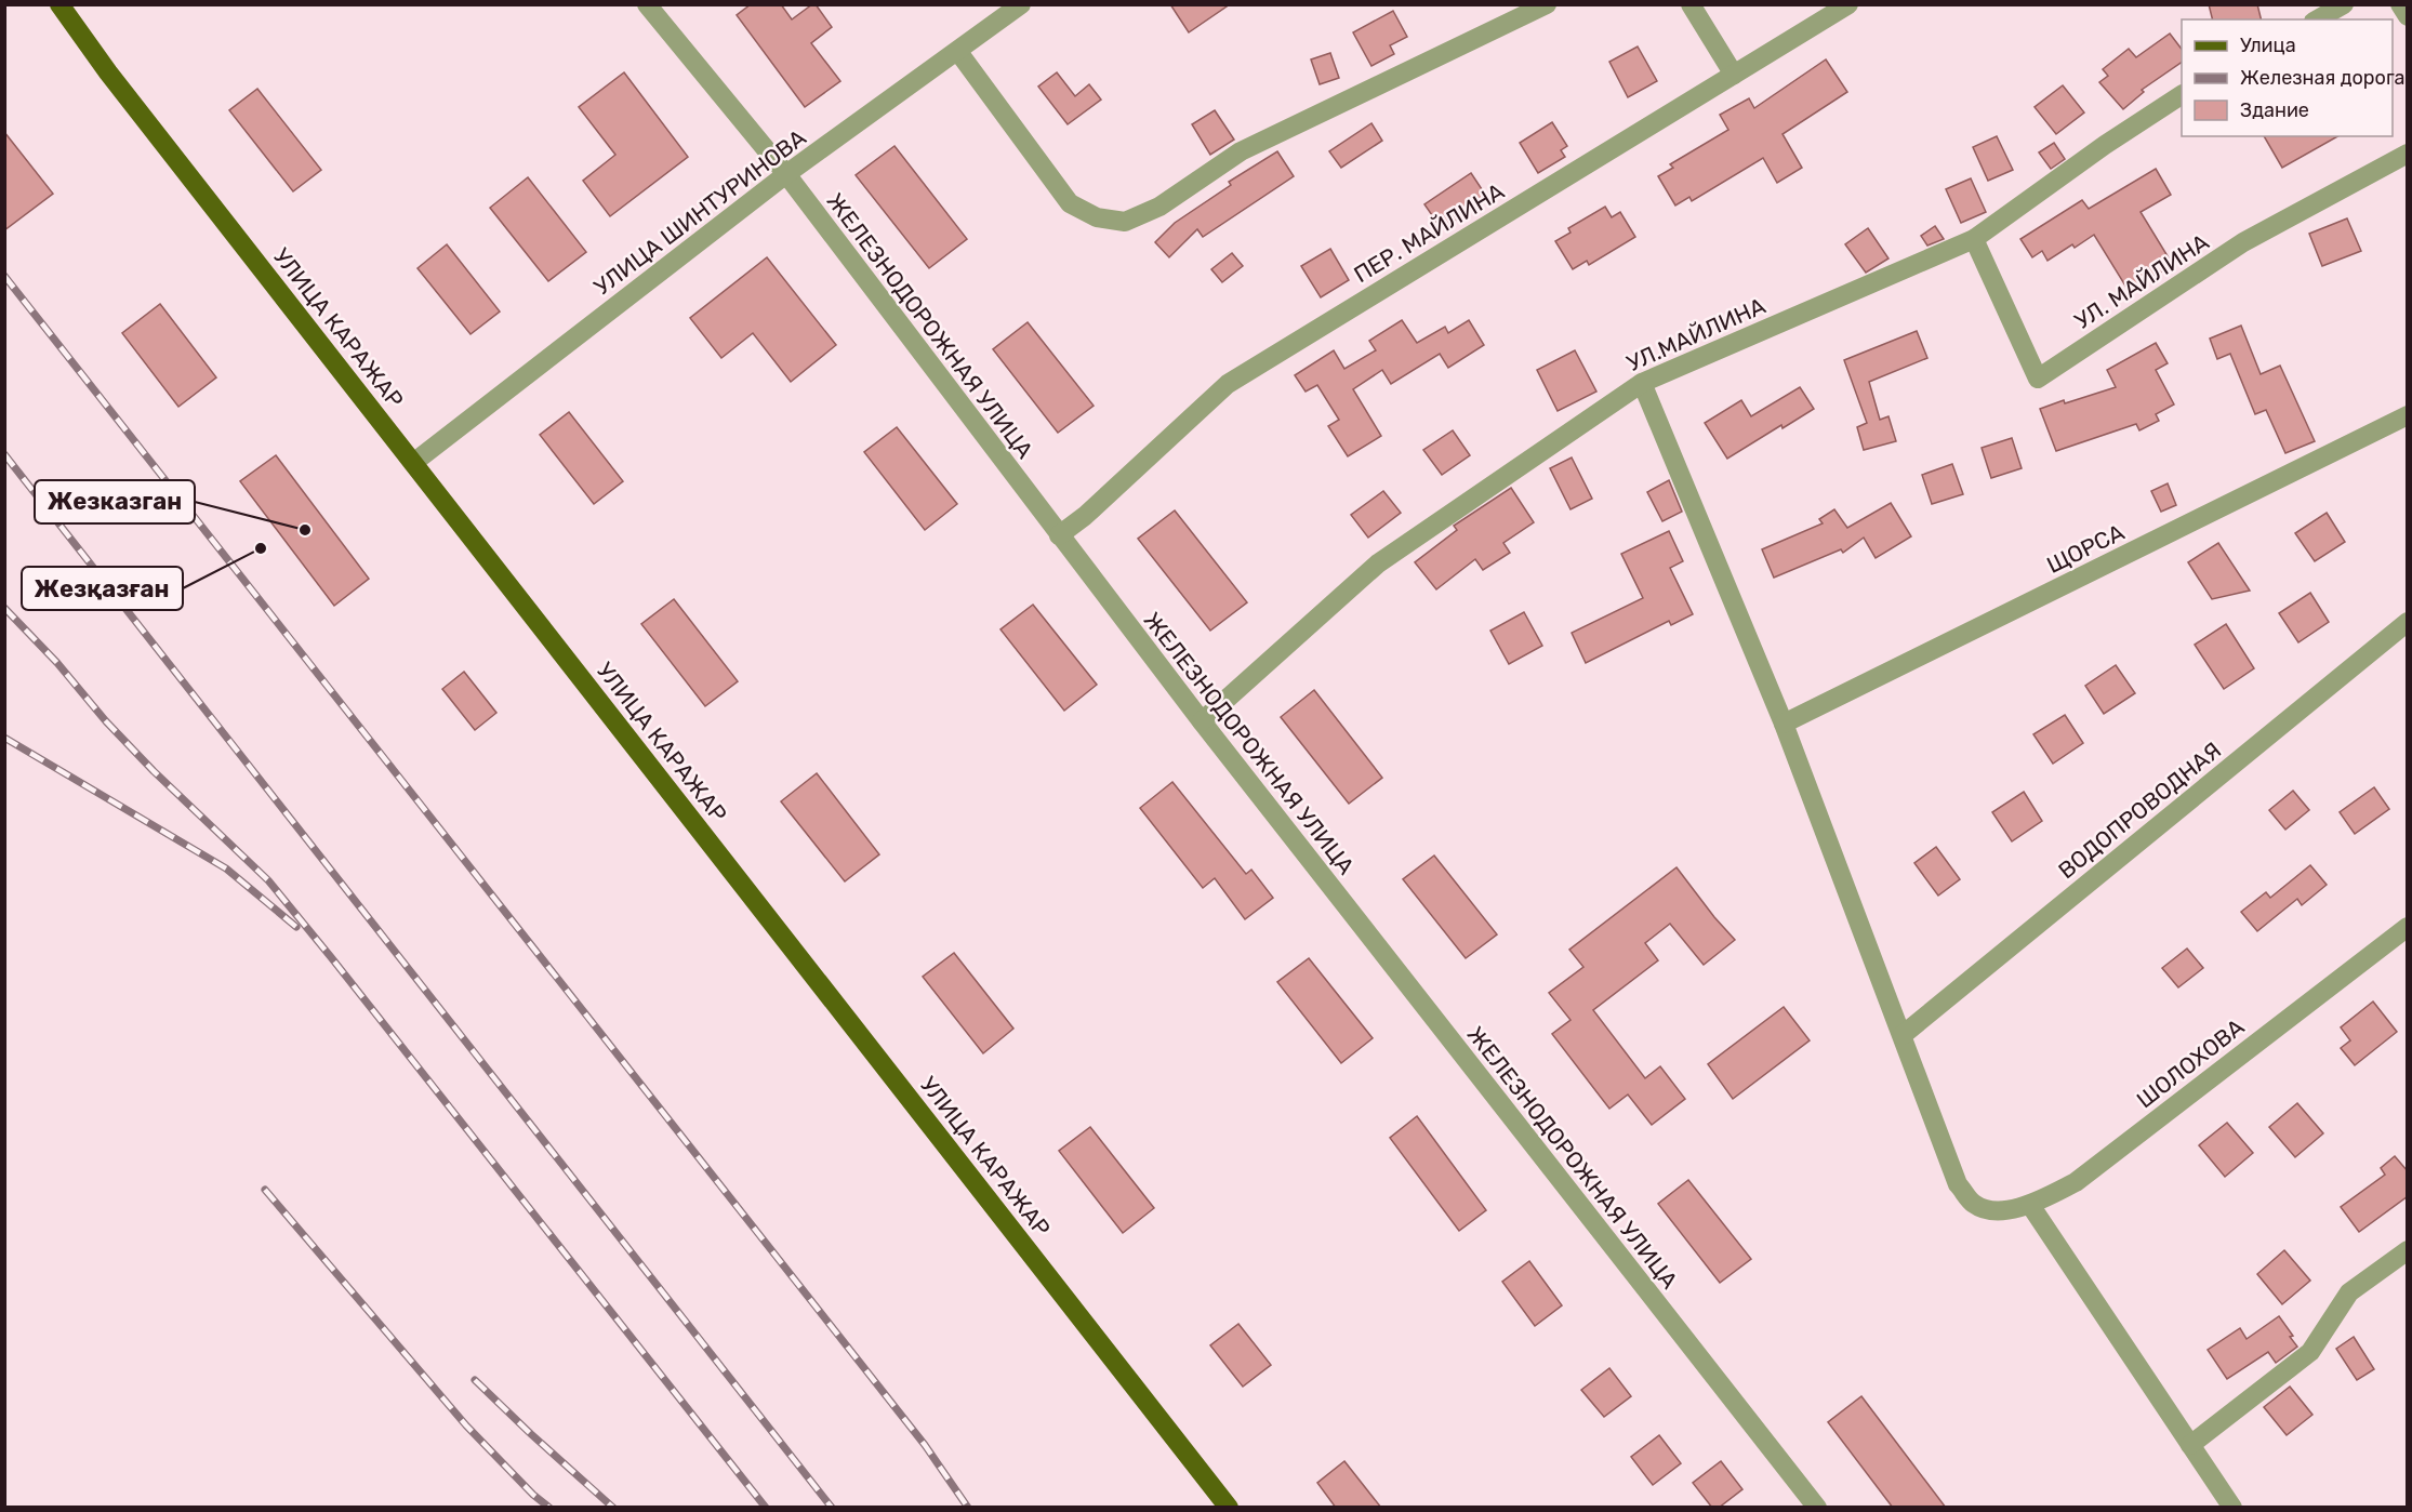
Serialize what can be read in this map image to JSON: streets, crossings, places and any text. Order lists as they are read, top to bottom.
{
  "streets": {
    "main road": ["УЛИЦА КАРАЖАР"],
    "street": [
      "УЛИЦА ШИНТУРИНОВА",
      "ПЕР. МАЙЛИНА",
      "УЛ. МАЙЛИНА",
      "ЖЕЛЕЗНОДОРОЖНАЯ УЛИЦА",
      "УЛ.МАЙЛИНА",
      "ЩОРСА",
      "ВОДОПРОВОДНАЯ",
      "ШОЛОХОВА"
    ]
  },
  "crossings": [
    ["УЛИЦА ШИНТУРИНОВА", "ЖЕЛЕЗНОДОРОЖНАЯ УЛИЦА"],
    ["УЛИЦА ШИНТУРИНОВА", "УЛИЦА КАРАЖАР"],
    ["ПЕР. МАЙЛИНА", "ЖЕЛЕЗНОДОРОЖНАЯ УЛИЦА"],
    ["УЛ. МАЙЛИНА", "УЛ.МАЙЛИНА"],
    ["ЖЕЛЕЗНОДОРОЖНАЯ УЛИЦА", "УЛ.МАЙЛИНА"],
    ["ВОДОПРОВОДНАЯ", "ШОЛОХОВА"]
  ],
  "places": ["Жезказган", "Жезқазған"],
  "legend": ["Улица", "Железная дорога", "Здание"]
}
